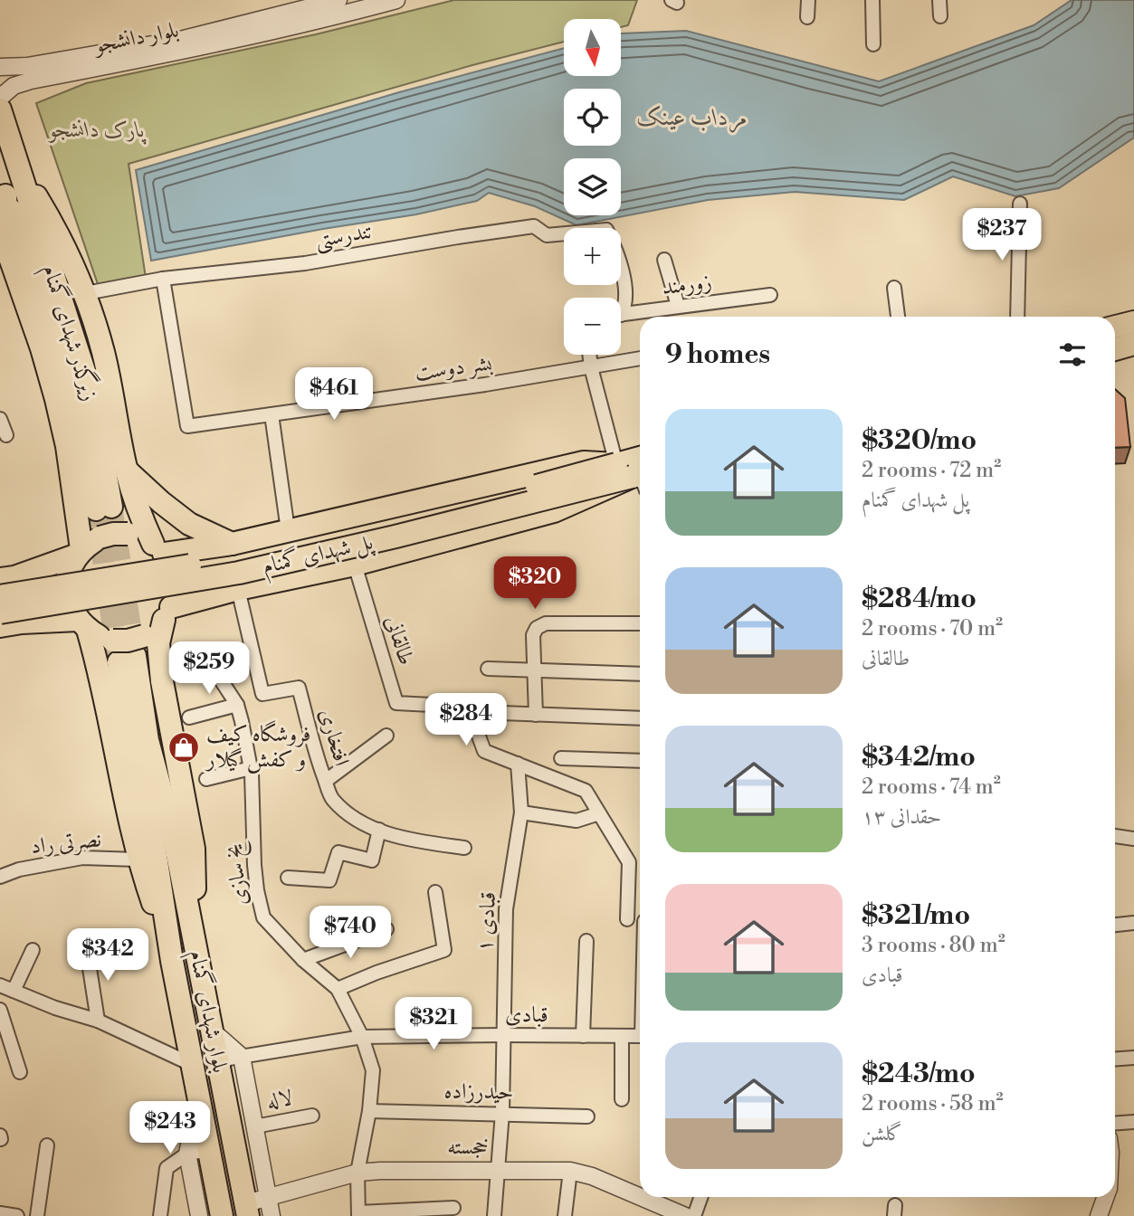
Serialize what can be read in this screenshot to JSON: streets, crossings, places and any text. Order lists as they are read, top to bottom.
{
  "streets": {
    "highway": ["زیرگذر شهدای گمنام", "پل شهدای گمنام", "بلوار شهدای گمنام"],
    "street": [
      "بلوار دانشجو",
      "تندرستی",
      "زورمند",
      "بشر دوست",
      "طالقانی",
      "افتخاری",
      "نصرتی راد",
      "یخ سازی",
      "قبادی ۱",
      "قبادی",
      "حیدرزاده",
      "لاله",
      "خجسته"
    ]
  },
  "crossings": [
    ["تندرستی", "بشر دوست"],
    ["طالقانی", "قبادی ۱"],
    ["یخ سازی", "قبادی"],
    ["یخ سازی", "حیدرزاده"],
    ["یخ سازی", "خجسته"],
    ["قبادی ۱", "قبادی"],
    ["قبادی ۱", "حیدرزاده"],
    ["قبادی ۱", "خجسته"],
    ["بلوار شهدای گمنام", "قبادی"],
    ["بلوار شهدای گمنام", "خجسته"]
  ],
  "water": ["مرداب عینک"],
  "parks": ["پارک دانشجو"],
  "places": {
    "shop": ["فروشگاه کیف و کفش گیلار"]
  },
  "north": "bottom",
  "page": {
    "map_buttons": ["+", "−"],
    "price": [
      "$237",
      "$461",
      "$320",
      "$259",
      "$284",
      "$740",
      "$342",
      "$321",
      "$243"
    ],
    "heading": "9 homes",
    "list": [
      {
        "name": "$320/mo",
        "note": "2 rooms · 72 m² · پل شهدای گمنام"
      },
      {
        "name": "$284/mo",
        "note": "2 rooms · 70 m² · طالقانی"
      },
      {
        "name": "$342/mo",
        "note": "2 rooms · 74 m² · حقدانی ۱۳"
      },
      {
        "name": "$321/mo",
        "note": "3 rooms · 80 m² · قبادی"
      },
      {
        "name": "$243/mo",
        "note": "2 rooms · 58 m² · گلشن"
      }
    ]
  }
}
